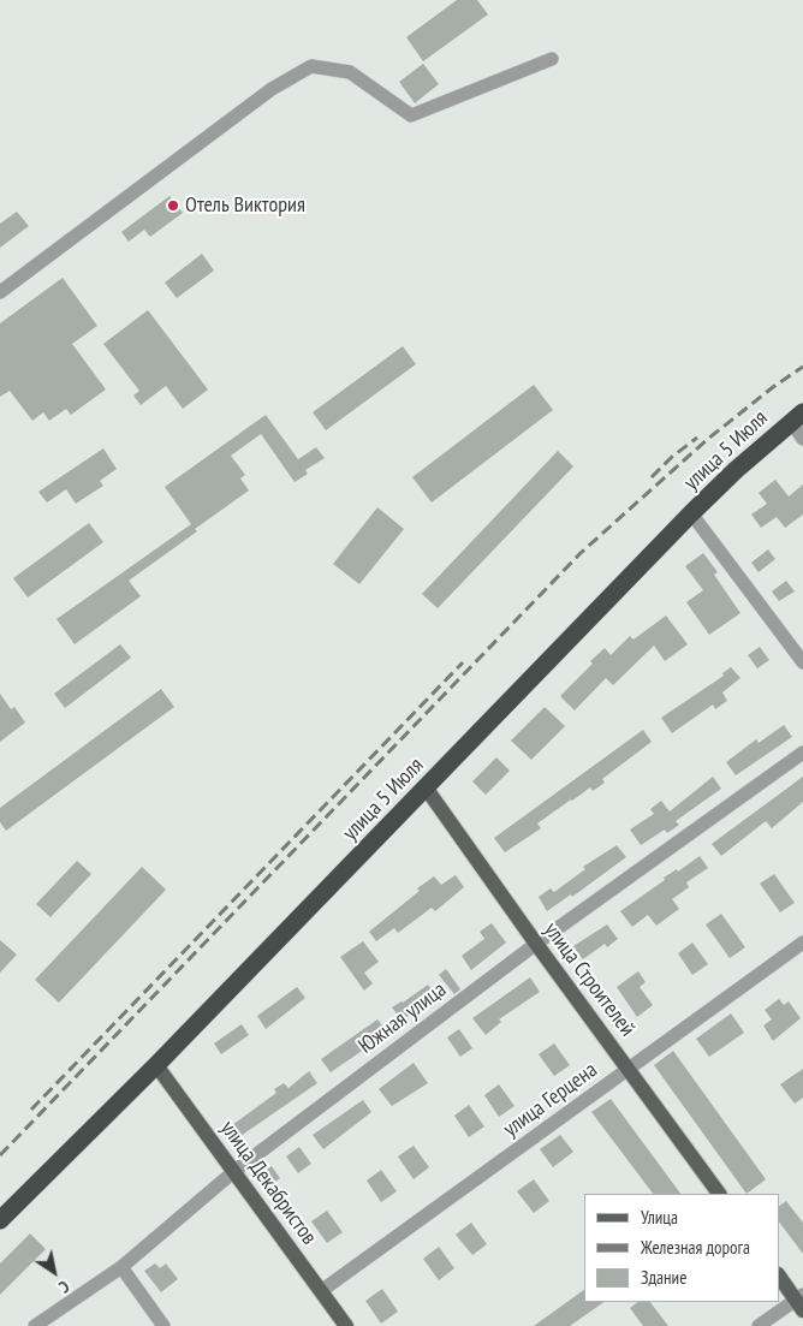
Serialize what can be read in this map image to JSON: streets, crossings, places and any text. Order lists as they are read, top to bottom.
{
  "streets": {
    "highway": ["улица 5 Июля"],
    "main road": ["улица Строителей", "улица Декабристов"],
    "street": ["Южная улица", "улица Герцена"]
  },
  "crossings": [
    ["улица 5 Июля", "улица Строителей"],
    ["улица 5 Июля", "улица Декабристов"],
    ["улица Строителей", "Южная улица"],
    ["улица Строителей", "улица Герцена"],
    ["Южная улица", "улица Декабристов"],
    ["улица Герцена", "улица Декабристов"]
  ],
  "places": ["Отель Виктория"],
  "legend": ["Улица", "Железная дорога", "Здание"],
  "north": "bottom right"
}
